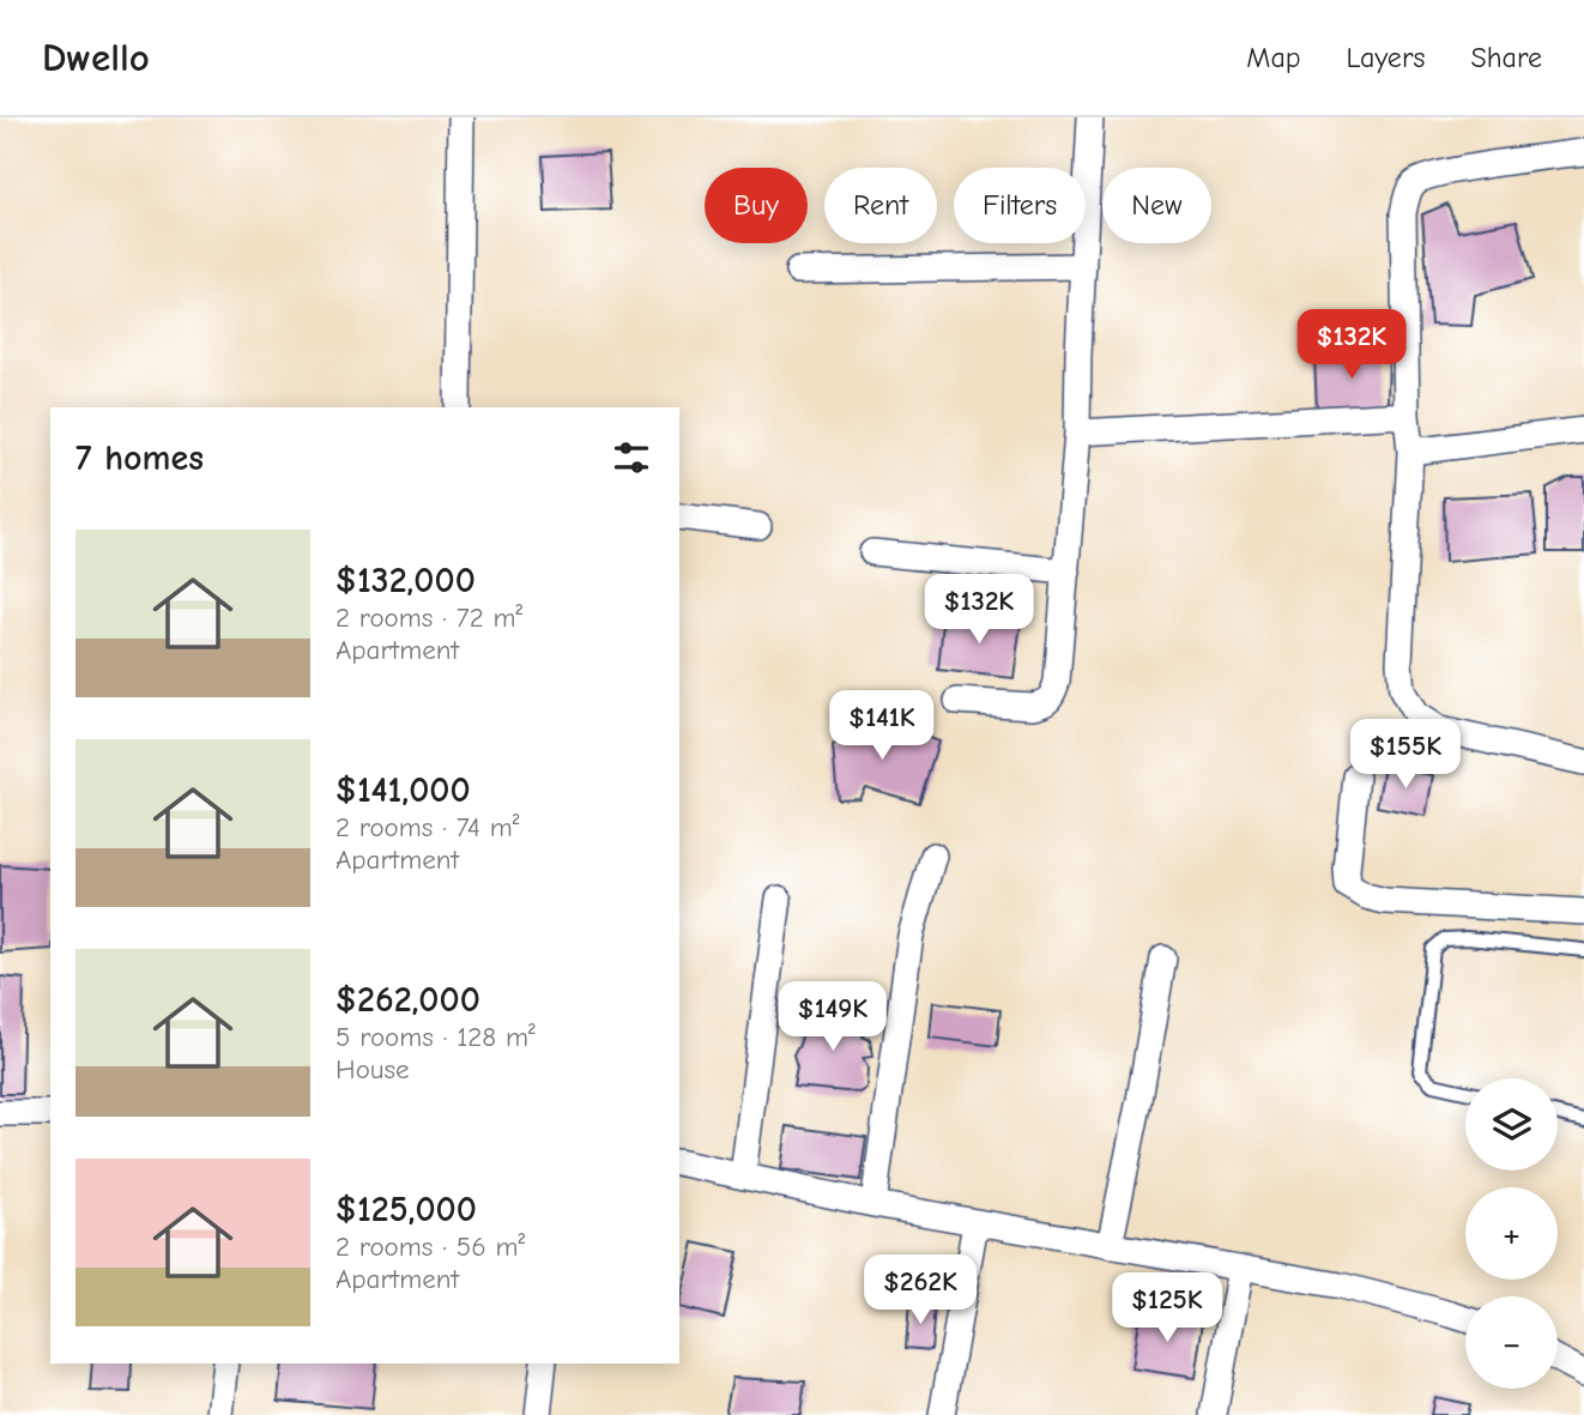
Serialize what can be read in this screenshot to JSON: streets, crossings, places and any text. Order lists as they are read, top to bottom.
{
  "page": {
    "header": "Dwello",
    "nav": ["Map", "Layers", "Share"],
    "chip": [
      "Buy",
      "Rent",
      "Filters",
      "New"
    ],
    "price": [
      "$132K",
      "$132K",
      "$141K",
      "$155K",
      "$149K",
      "$262K",
      "$125K"
    ],
    "heading": "7 homes",
    "list": [
      {
        "name": "$132,000",
        "note": "2 rooms · 72 m² · Apartment"
      },
      {
        "name": "$141,000",
        "note": "2 rooms · 74 m² · Apartment"
      },
      {
        "name": "$262,000",
        "note": "5 rooms · 128 m² · House"
      },
      {
        "name": "$125,000",
        "note": "2 rooms · 56 m² · Apartment"
      }
    ],
    "map_buttons": ["+", "−"]
  }
}
